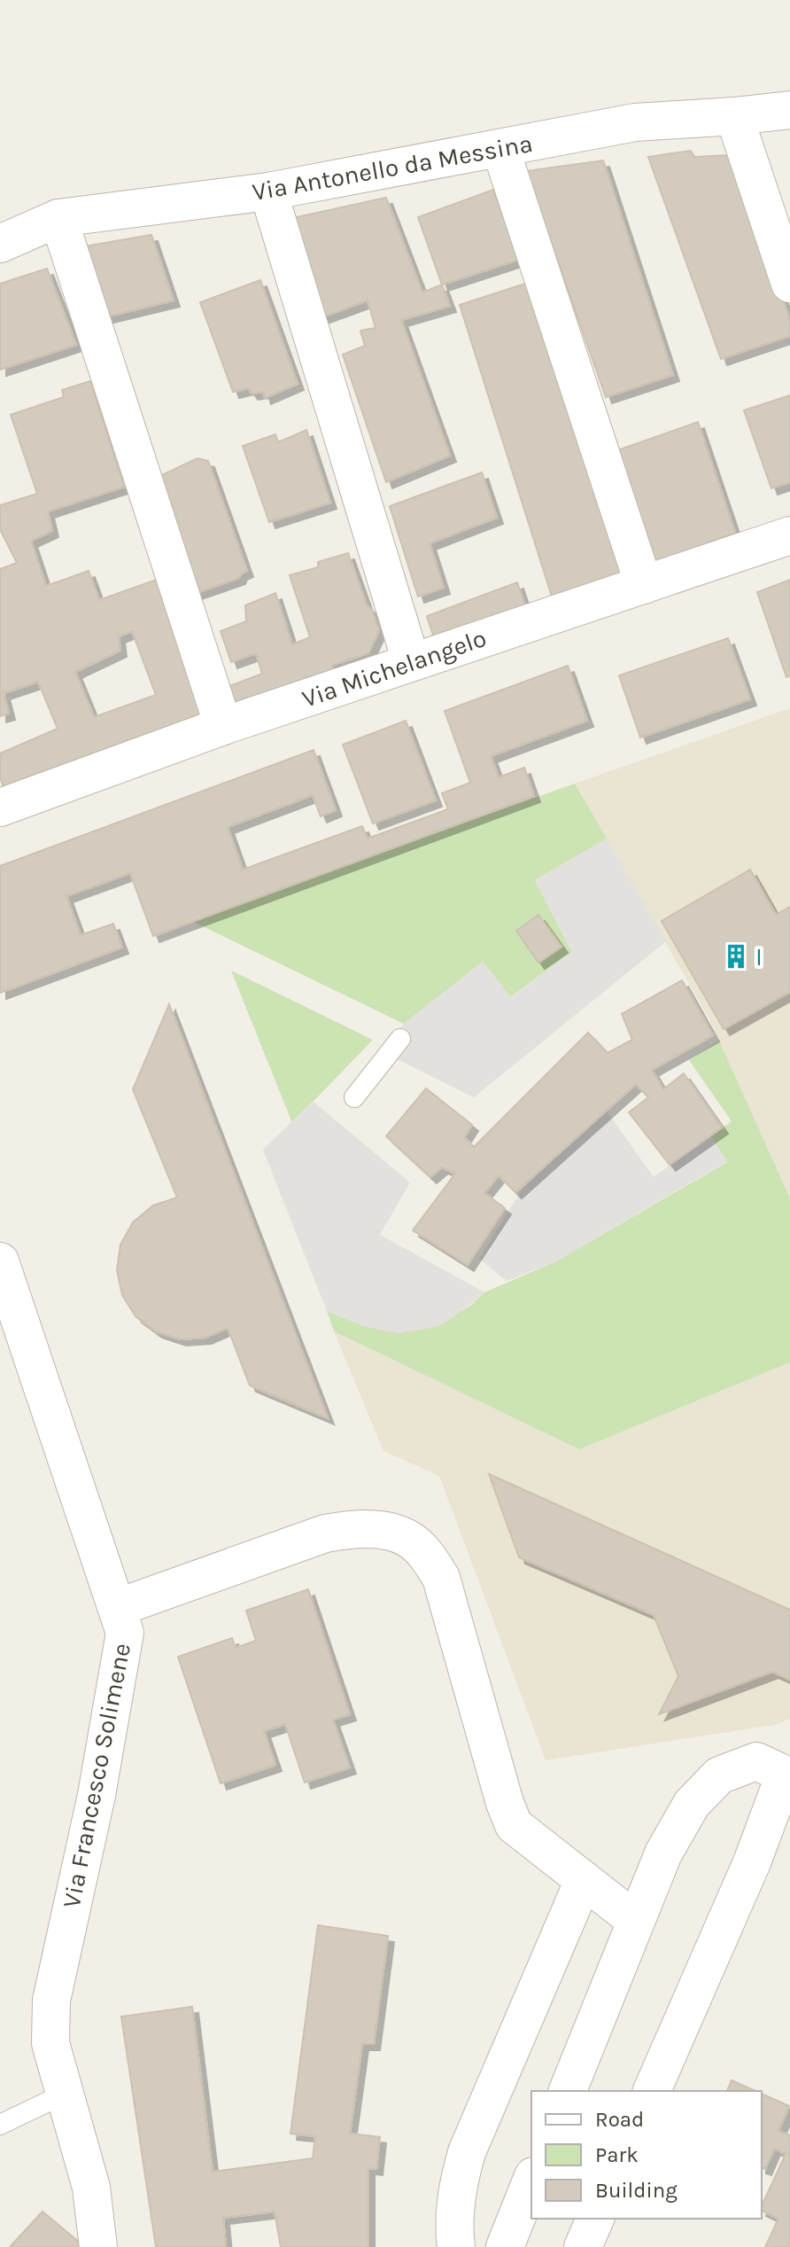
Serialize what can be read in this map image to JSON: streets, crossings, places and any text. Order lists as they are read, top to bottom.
{
  "streets": {
    "street": ["Via Antonello da Messina", "Via Michelangelo", "Via Francesco Solimene"]
  },
  "places": {
    "building": ["I"]
  },
  "legend": ["Road", "Park", "Building"]
}
